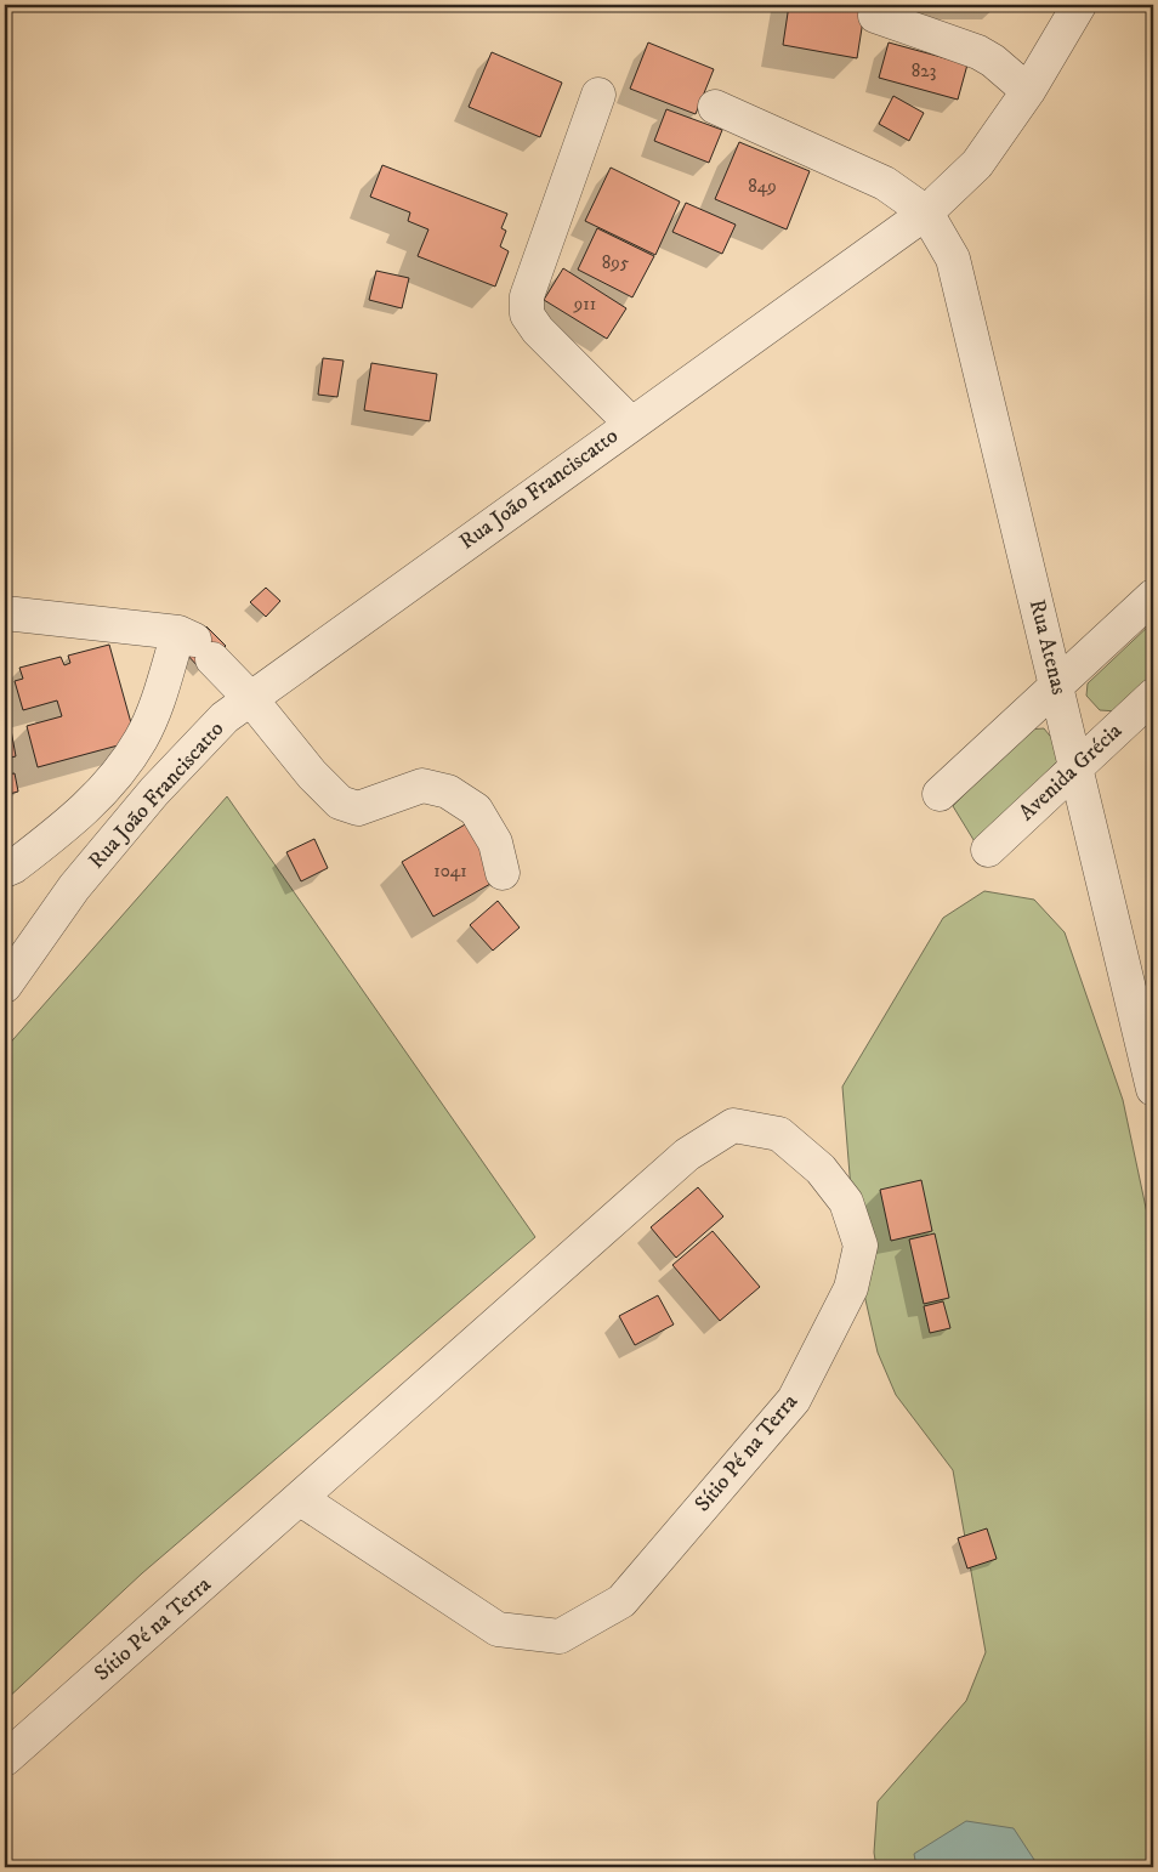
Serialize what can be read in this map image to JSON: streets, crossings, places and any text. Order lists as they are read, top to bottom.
{
  "streets": {
    "street": [
      "Rua João Franciscatto",
      "Rua Atenas",
      "Avenida Grécia",
      "Sítio Pé na Terra"
    ]
  },
  "crossings": [
    ["Rua João Franciscatto", "Rua Atenas"],
    ["Rua Atenas", "Avenida Grécia"]
  ],
  "house_numbers": [
    "823",
    "849",
    "895",
    "911",
    "1041"
  ]
}
